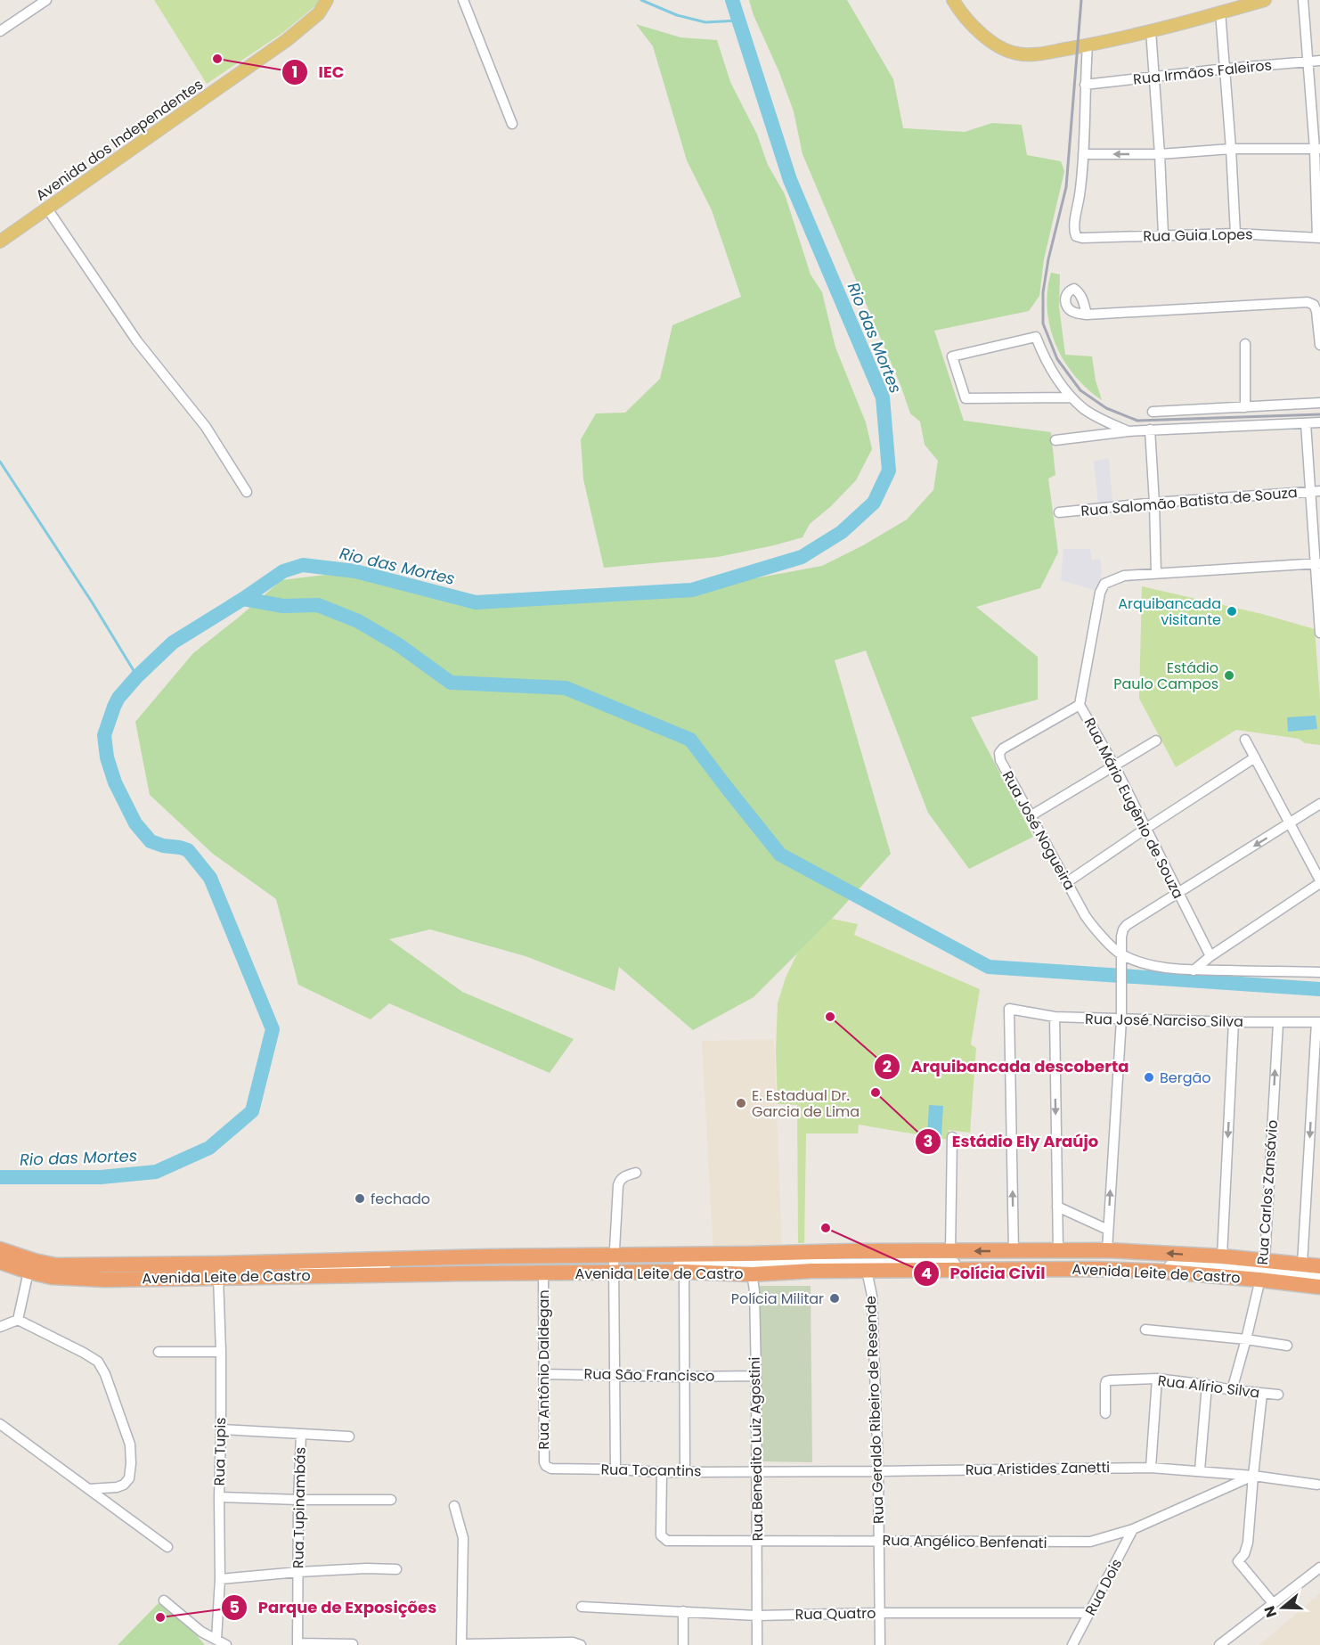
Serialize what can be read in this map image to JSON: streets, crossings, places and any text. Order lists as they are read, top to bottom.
{
  "streets": {
    "highway": ["Avenida Leite de Castro"],
    "main road": ["Avenida dos Independentes"],
    "street": [
      "Rua Irmãos Faleiros",
      "Rua Guia Lopes",
      "Rua Salomão Batista de Souza",
      "Rua Mário Eugênio de Souza",
      "Rua José Nogueira",
      "Rua José Narciso Silva",
      "Rua Carlos Zansávio",
      "Rua Antônio Daldegan",
      "Rua São Francisco",
      "Rua Alírio Silva",
      "Rua Geraldo Ribeiro de Resende",
      "Rua Benedito Luiz Agostini",
      "Rua Tupis",
      "Rua Aristides Zanetti",
      "Rua Tocantins",
      "Rua Tupinambás",
      "Rua Angélico Benfenati",
      "Rua Dois",
      "Rua Quatro"
    ]
  },
  "crossings": [
    ["Rua Mário Eugênio de Souza", "Rua José Nogueira"],
    ["Rua José Narciso Silva", "Rua Carlos Zansávio"],
    ["Rua José Narciso Silva", "Avenida Leite de Castro"],
    ["Rua Carlos Zansávio", "Avenida Leite de Castro"],
    ["Rua Carlos Zansávio", "Rua Alírio Silva"],
    ["Avenida Leite de Castro", "Rua Antônio Daldegan"],
    ["Avenida Leite de Castro", "Rua Geraldo Ribeiro de Resende"],
    ["Avenida Leite de Castro", "Rua Benedito Luiz Agostini"],
    ["Avenida Leite de Castro", "Rua Tupis"],
    ["Rua Antônio Daldegan", "Rua São Francisco"],
    ["Rua Antônio Daldegan", "Rua Tocantins"],
    ["Rua São Francisco", "Rua Benedito Luiz Agostini"],
    ["Rua Geraldo Ribeiro de Resende", "Rua Aristides Zanetti"],
    ["Rua Geraldo Ribeiro de Resende", "Rua Angélico Benfenati"],
    ["Rua Geraldo Ribeiro de Resende", "Rua Quatro"],
    ["Rua Benedito Luiz Agostini", "Rua Aristides Zanetti"],
    ["Rua Benedito Luiz Agostini", "Rua Tocantins"],
    ["Rua Benedito Luiz Agostini", "Rua Angélico Benfenati"],
    ["Rua Benedito Luiz Agostini", "Rua Quatro"],
    ["Rua Aristides Zanetti", "Rua Tocantins"],
    ["Rua Aristides Zanetti", "Rua Angélico Benfenati"],
    ["Rua Tocantins", "Rua Angélico Benfenati"],
    ["Rua Angélico Benfenati", "Rua Dois"],
    ["Rua Dois", "Rua Quatro"]
  ],
  "water": ["Rio das Mortes"],
  "places": [
    "IEC",
    "Arquibancada visitante",
    "Estádio Paulo Campos",
    "Arquibancada descoberta",
    "Bergão",
    "Estádio Ely Araújo",
    "E. Estadual Dr. Garcia de Lima",
    "fechado",
    "Polícia Civil",
    "Polícia Militar",
    "Parque de Exposições"
  ],
  "north": "left"
}
